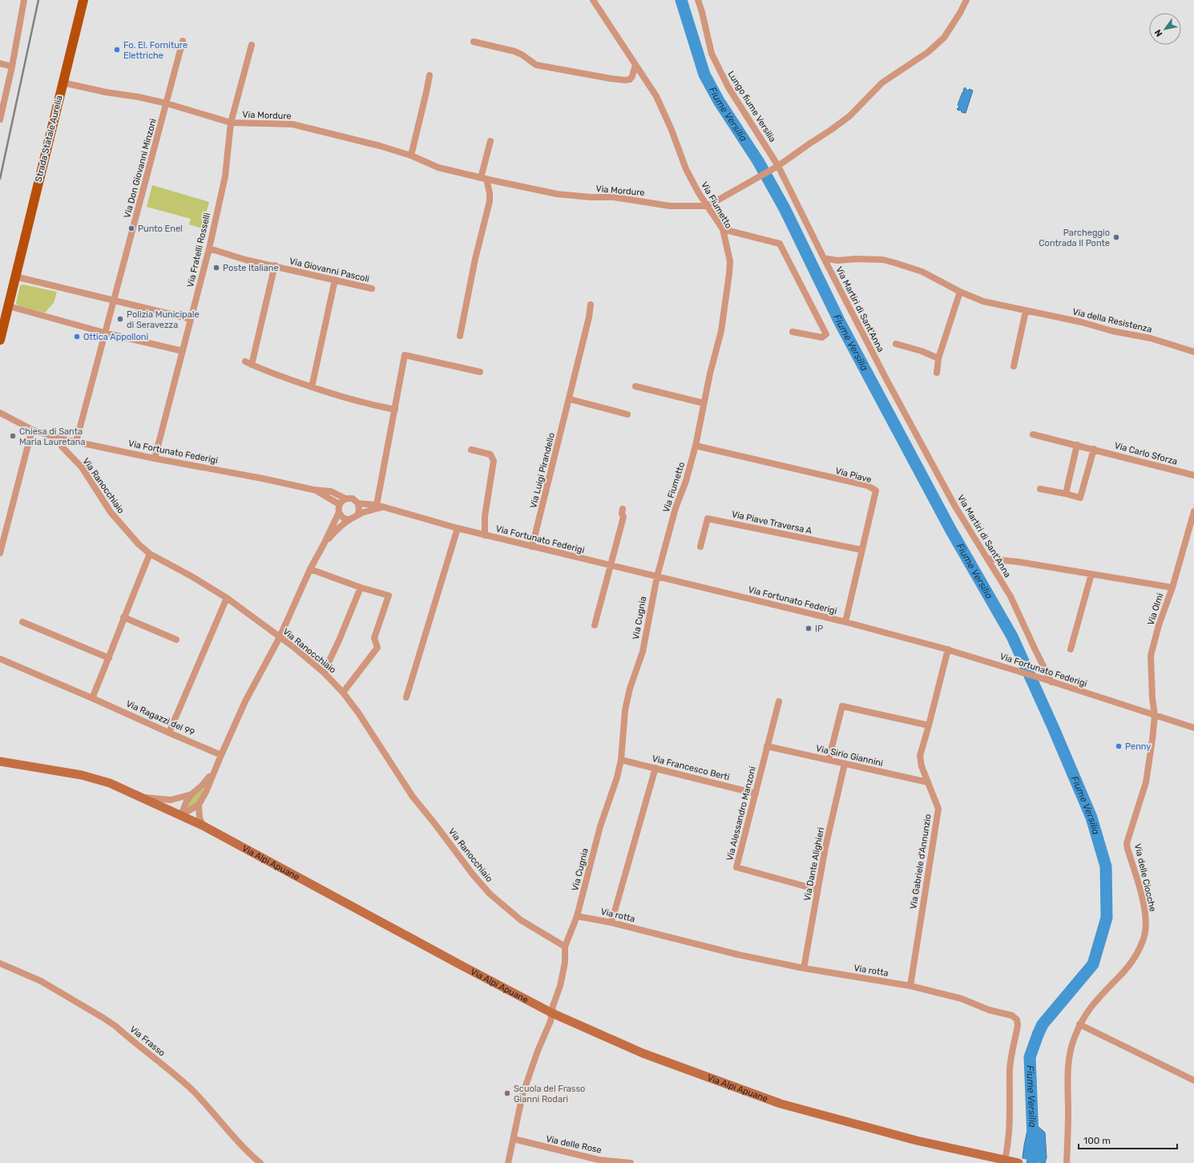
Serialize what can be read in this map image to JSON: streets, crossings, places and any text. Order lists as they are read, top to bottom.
{
  "streets": {
    "main road": ["Strada Statale Aurelia", "Via Alpi Apuane"],
    "street": [
      "Lungo fiume Versilia",
      "Via Mordure",
      "Via Don Giovanni Minzoni",
      "Via Fiumetto",
      "Via Fratelli Rosselli",
      "Via Giovanni Pascoli",
      "Via Martiri di Sant'Anna",
      "Via della Resistenza",
      "Via Fortunato Federigi",
      "Via Carlo Sforza",
      "Via Luigi Pirandello",
      "Via Piave",
      "Via Ranocchiaio",
      "Via Piave Traversa A",
      "Via Olmi",
      "Via Cugnia",
      "Via Ragazzi del 99",
      "Via Sirio Giannini",
      "Via Francesco Berti",
      "Via Alessandro Manzoni",
      "Via Gabriele d'Annunzio",
      "Via Dante Alighieri",
      "Via delle Ciocche",
      "Via rotta",
      "Via Frasso",
      "Via delle Rose"
    ]
  },
  "crossings": [
    ["Lungo fiume Versilia", "Via Martiri di Sant'Anna"],
    ["Via Mordure", "Strada Statale Aurelia"],
    ["Via Mordure", "Via Don Giovanni Minzoni"],
    ["Via Mordure", "Via Fiumetto"],
    ["Via Mordure", "Via Fratelli Rosselli"],
    ["Via Don Giovanni Minzoni", "Via Fortunato Federigi"],
    ["Via Fiumetto", "Via Fortunato Federigi"],
    ["Via Fiumetto", "Via Piave"],
    ["Via Fiumetto", "Via Cugnia"],
    ["Via Fratelli Rosselli", "Via Giovanni Pascoli"],
    ["Via Fratelli Rosselli", "Via Fortunato Federigi"],
    ["Via Martiri di Sant'Anna", "Via della Resistenza"],
    ["Via Martiri di Sant'Anna", "Via Fortunato Federigi"],
    ["Via Fortunato Federigi", "Via Luigi Pirandello"],
    ["Via Fortunato Federigi", "Via Piave"],
    ["Via Fortunato Federigi", "Via Ranocchiaio"],
    ["Via Fortunato Federigi", "Via Olmi"],
    ["Via Fortunato Federigi", "Via Cugnia"],
    ["Via Fortunato Federigi", "Via Gabriele d'Annunzio"],
    ["Via Fortunato Federigi", "Via delle Ciocche"],
    ["Via Piave", "Via Piave Traversa A"],
    ["Via Ranocchiaio", "Via Cugnia"],
    ["Via Olmi", "Via delle Ciocche"],
    ["Via Cugnia", "Via Francesco Berti"],
    ["Via Cugnia", "Via Alpi Apuane"],
    ["Via Cugnia", "Via rotta"],
    ["Via Cugnia", "Via delle Rose"],
    ["Via Sirio Giannini", "Via Alessandro Manzoni"],
    ["Via Sirio Giannini", "Via Gabriele d'Annunzio"],
    ["Via Sirio Giannini", "Via Dante Alighieri"],
    ["Via Francesco Berti", "Via Alessandro Manzoni"],
    ["Via Alessandro Manzoni", "Via Dante Alighieri"],
    ["Via Gabriele d'Annunzio", "Via rotta"],
    ["Via Dante Alighieri", "Via rotta"]
  ],
  "water": ["Fiume Versilia"],
  "places": [
    "Fo. El. Forniture Elettriche",
    "Punto Enel",
    "Parcheggio Contrada Il Ponte",
    "Poste Italiane",
    "Polizia Municipale di Seravezza",
    "Ottica Appolloni",
    "Chiesa di Santa Maria Lauretana",
    "IP",
    "Penny",
    "Scuola del Frasso Gianni Rodari"
  ],
  "scale_bar": "100 m",
  "north": "bottom left"
}
